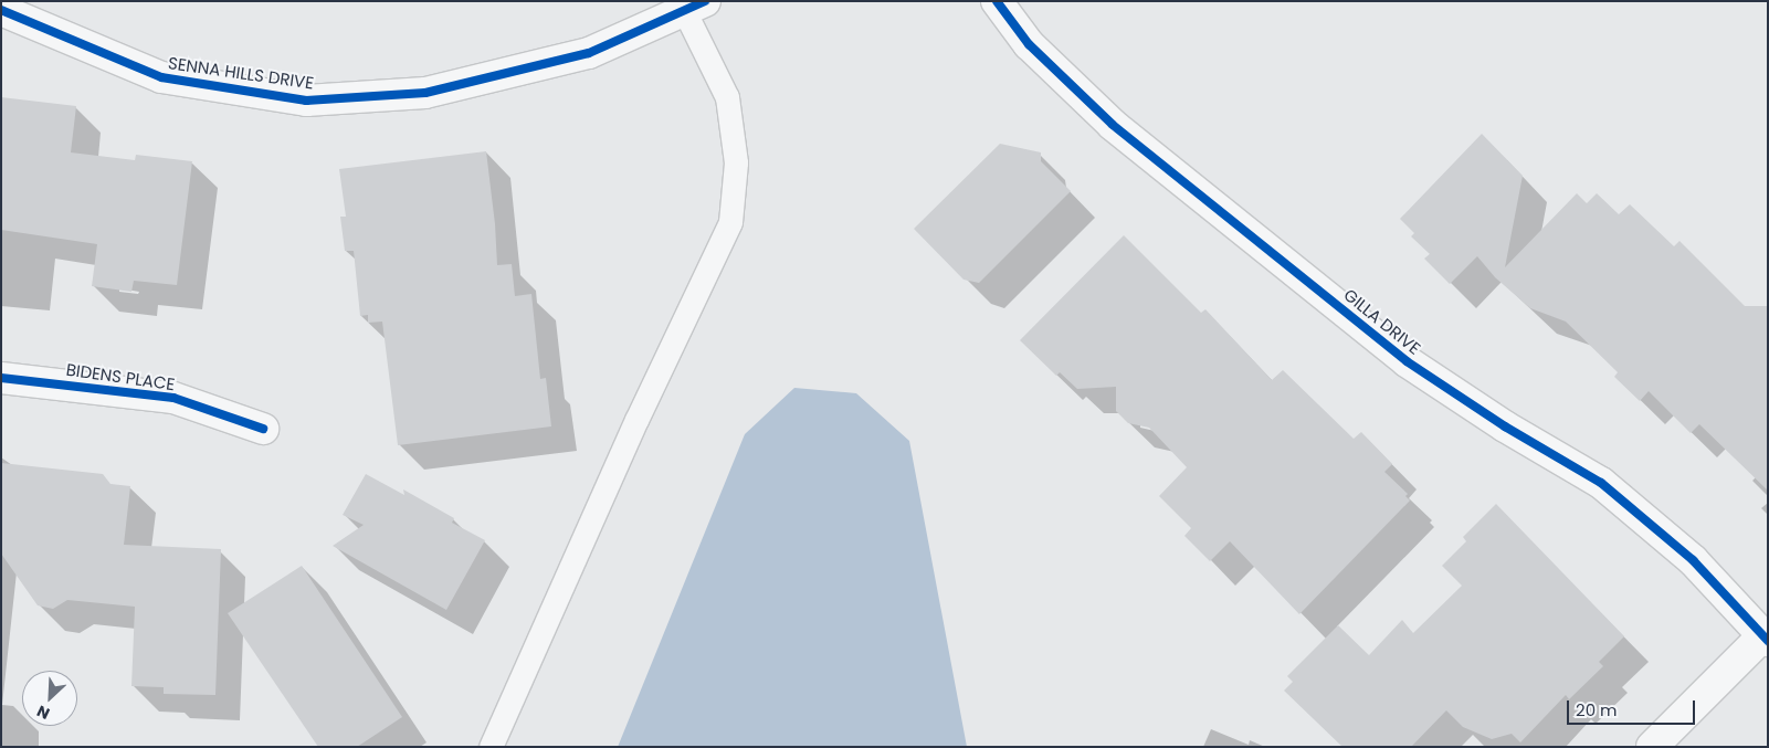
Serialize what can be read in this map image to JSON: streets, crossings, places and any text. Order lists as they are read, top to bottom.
{
  "streets": {
    "street": ["SENNA HILLS DRIVE", "GILLA DRIVE", "BIDENS PLACE"]
  },
  "scale_bar": "20 m",
  "north": "bottom left"
}
